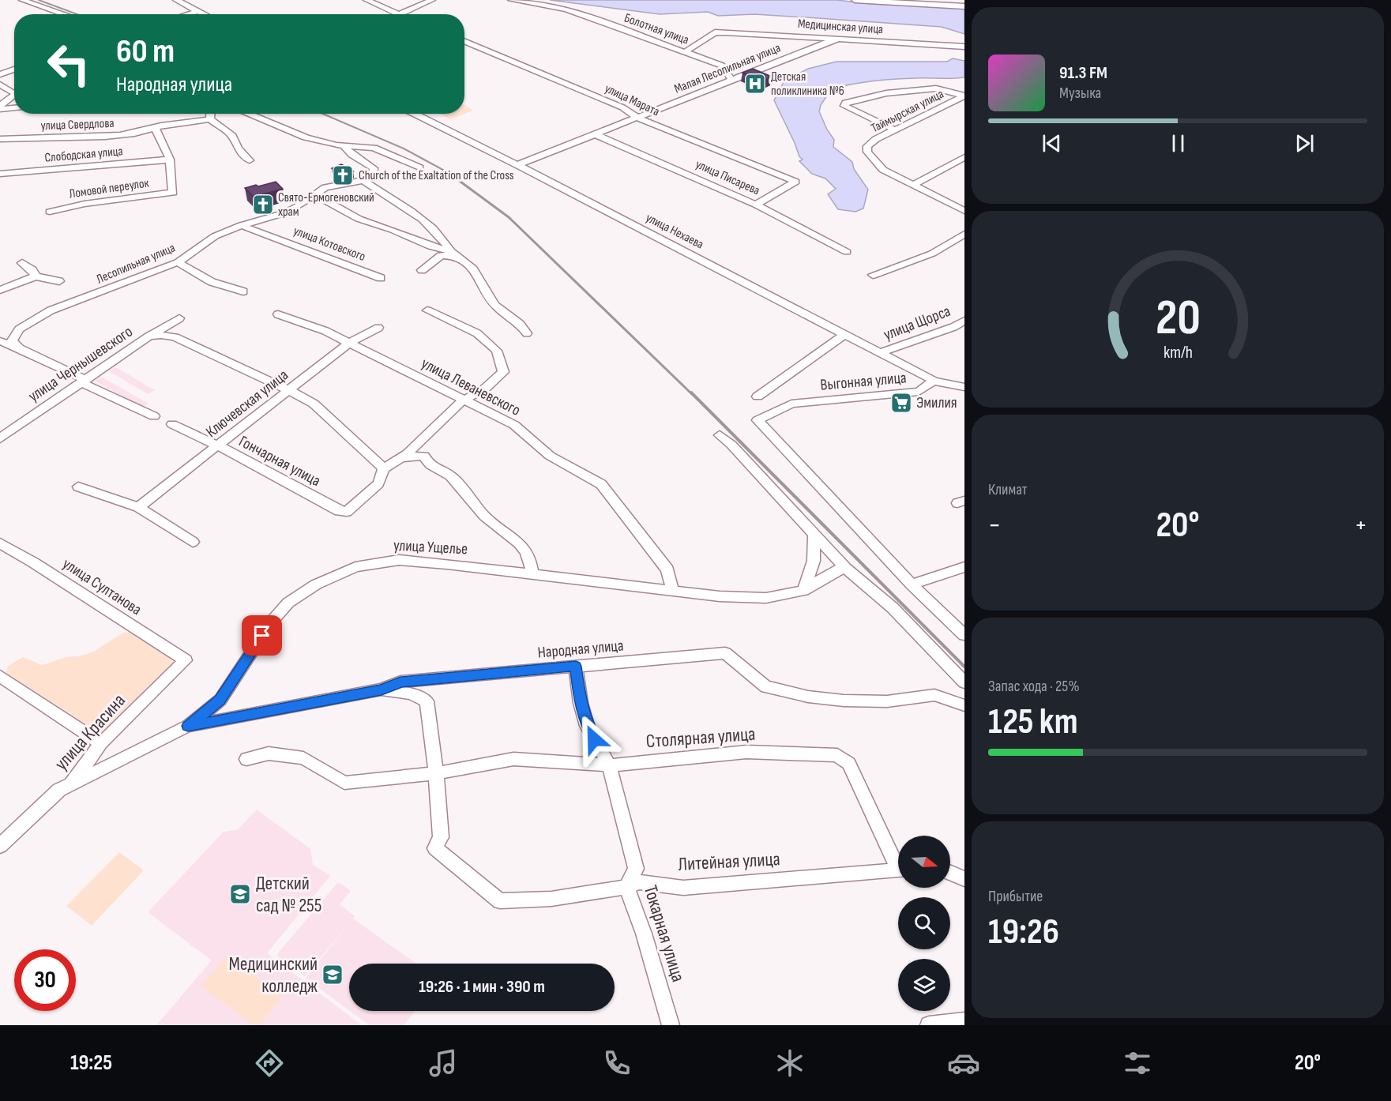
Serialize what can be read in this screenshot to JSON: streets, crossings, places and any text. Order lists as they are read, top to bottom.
{
  "streets": {
    "street": [
      "Медицинская улица",
      "Болотная улица",
      "Малая Лесопильная улица",
      "улица Марата",
      "Таймырская улица",
      "улица Свердлова",
      "Слободская улица",
      "улица Писарева",
      "Ломовой переулок",
      "улица Нехаева",
      "улица Котовского",
      "Лесопильная улица",
      "улица Щорса",
      "улица Чернышевского",
      "Выгонная улица",
      "улица Леваневского",
      "Ключевская улица",
      "Гончарная улица",
      "улица Ущелье",
      "улица Султанова",
      "Народная улица",
      "улица Красина",
      "Столярная улица",
      "Литейная улица",
      "Токарная улица"
    ]
  },
  "crossings": [
    ["Медицинская улица", "Болотная улица"],
    ["Медицинская улица", "Малая Лесопильная улица"],
    ["Болотная улица", "Малая Лесопильная улица"],
    ["Малая Лесопильная улица", "улица Марата"],
    ["Малая Лесопильная улица", "улица Писарева"],
    ["Малая Лесопильная улица", "улица Нехаева"],
    ["улица Марата", "улица Писарева"],
    ["Слободская улица", "Ломовой переулок"],
    ["улица Нехаева", "улица Щорса"],
    ["улица Нехаева", "Выгонная улица"],
    ["улица Котовского", "Лесопильная улица"],
    ["улица Леваневского", "Ключевская улица"],
    ["улица Леваневского", "улица Ущелье"],
    ["Ключевская улица", "Гончарная улица"],
    ["улица Ущелье", "Народная улица"],
    ["улица Ущелье", "улица Красина"],
    ["улица Султанова", "улица Красина"],
    ["Народная улица", "Токарная улица"],
    ["Столярная улица", "Литейная улица"],
    ["Столярная улица", "Токарная улица"],
    ["Литейная улица", "Токарная улица"]
  ],
  "places": {
    "hospital": ["Детская поликлиника №6"],
    "church": ["Church of the Exaltation of the Cross", "Свято-Ермогеновский храм"],
    "supermarket": ["Эмилия"],
    "school or university": ["Детский сад № 255", "Медицинский колледж"]
  },
  "north": "right",
  "page": {
    "turn": ["60 m", "Народная улица"],
    "song": ["91.3 FM", "Музыка"],
    "tile": [
      "Климат",
      ["Запас хода · 25%", "125 km"],
      ["Прибытие", "19:26"]
    ],
    "heat": ["−", "20°", "+"],
    "limit": "30",
    "trip": "19:26 · 1 мин · 390 m",
    "tabs": ["19:25", "20°"],
    "gauge": ["20", "km/h"]
  }
}
